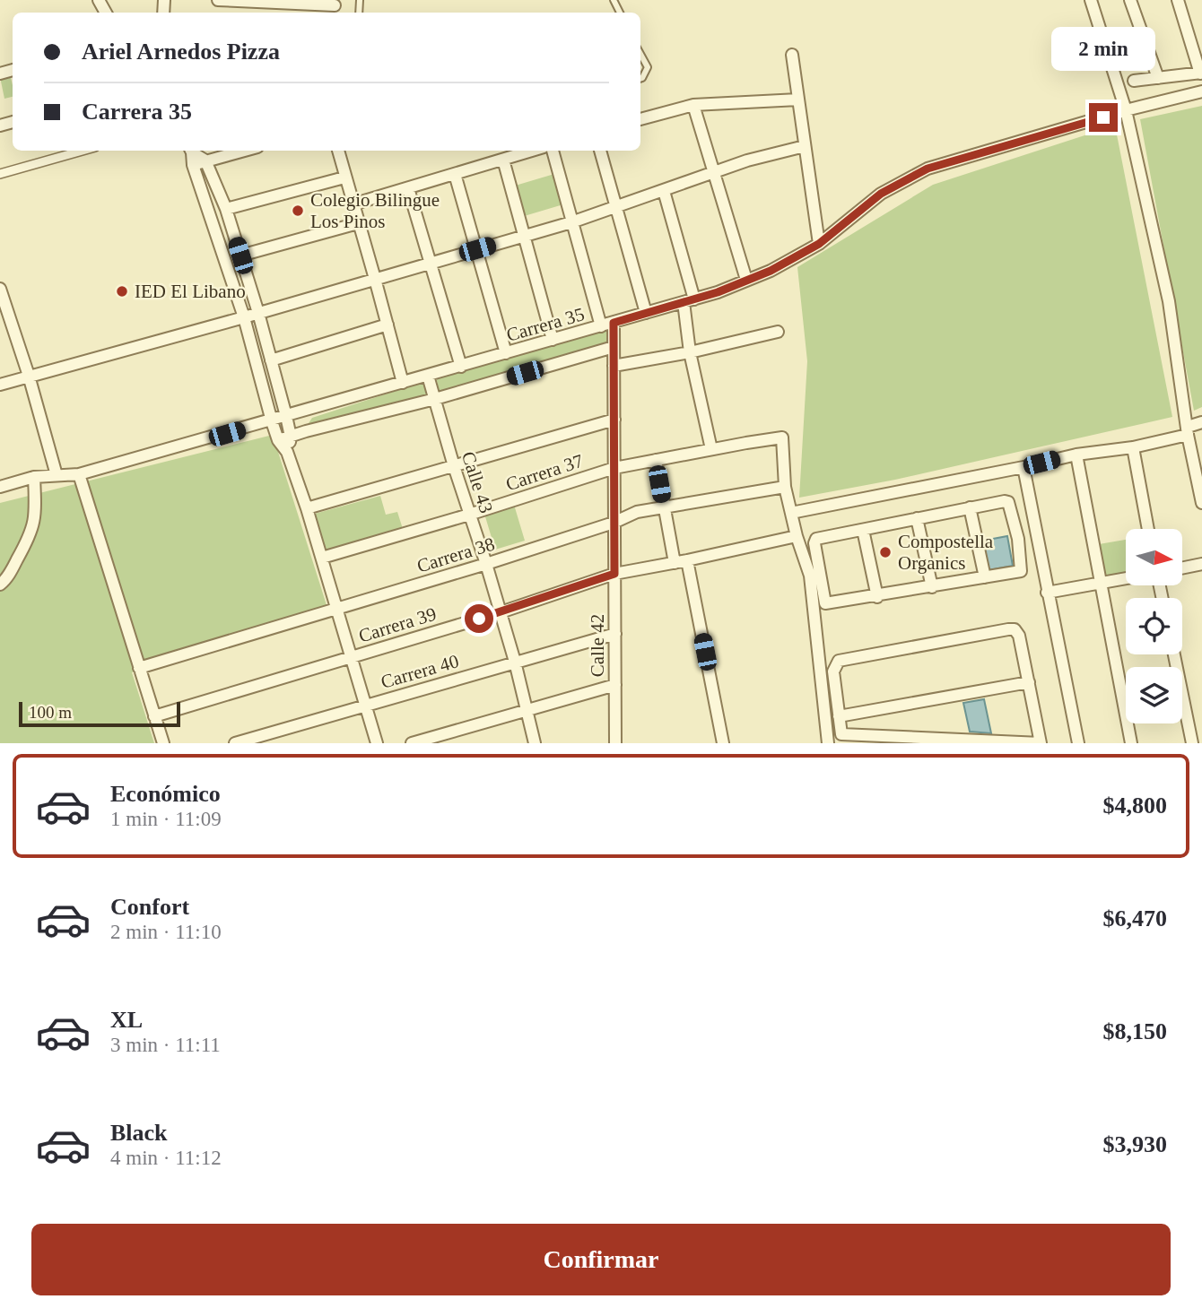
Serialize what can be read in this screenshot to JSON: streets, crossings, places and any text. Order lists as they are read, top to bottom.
{
  "streets": {
    "street": [
      "Carrera 35",
      "Carrera 37",
      "Calle 43",
      "Carrera 38",
      "Carrera 39",
      "Calle 42",
      "Carrera 40"
    ]
  },
  "crossings": [
    ["Carrera 35", "Calle 43"],
    ["Carrera 35", "Calle 42"],
    ["Carrera 37", "Calle 43"],
    ["Carrera 37", "Carrera 38"],
    ["Carrera 37", "Calle 42"],
    ["Calle 43", "Carrera 38"],
    ["Calle 43", "Carrera 39"],
    ["Calle 43", "Carrera 40"],
    ["Carrera 38", "Calle 42"],
    ["Carrera 39", "Calle 42"],
    ["Calle 42", "Carrera 40"]
  ],
  "places": ["Colegio Bilingue Los Pinos", "IED El Libano", "Compostella Organics"],
  "scale_bar": "100 m",
  "north": "right",
  "page": {
    "banner": ["Ariel Arnedos Pizza", "Carrera 35"],
    "bubble": "2 min",
    "scale": "100 m",
    "list": [
      {
        "name": "Económico",
        "note": "1 min · 11:09",
        "value": "$4,800"
      },
      {
        "name": "Confort",
        "note": "2 min · 11:10",
        "value": "$6,470"
      },
      {
        "name": "XL",
        "note": "3 min · 11:11",
        "value": "$8,150"
      },
      {
        "name": "Black",
        "note": "4 min · 11:12",
        "value": "$3,930"
      }
    ],
    "buttons": "Confirmar"
  }
}
